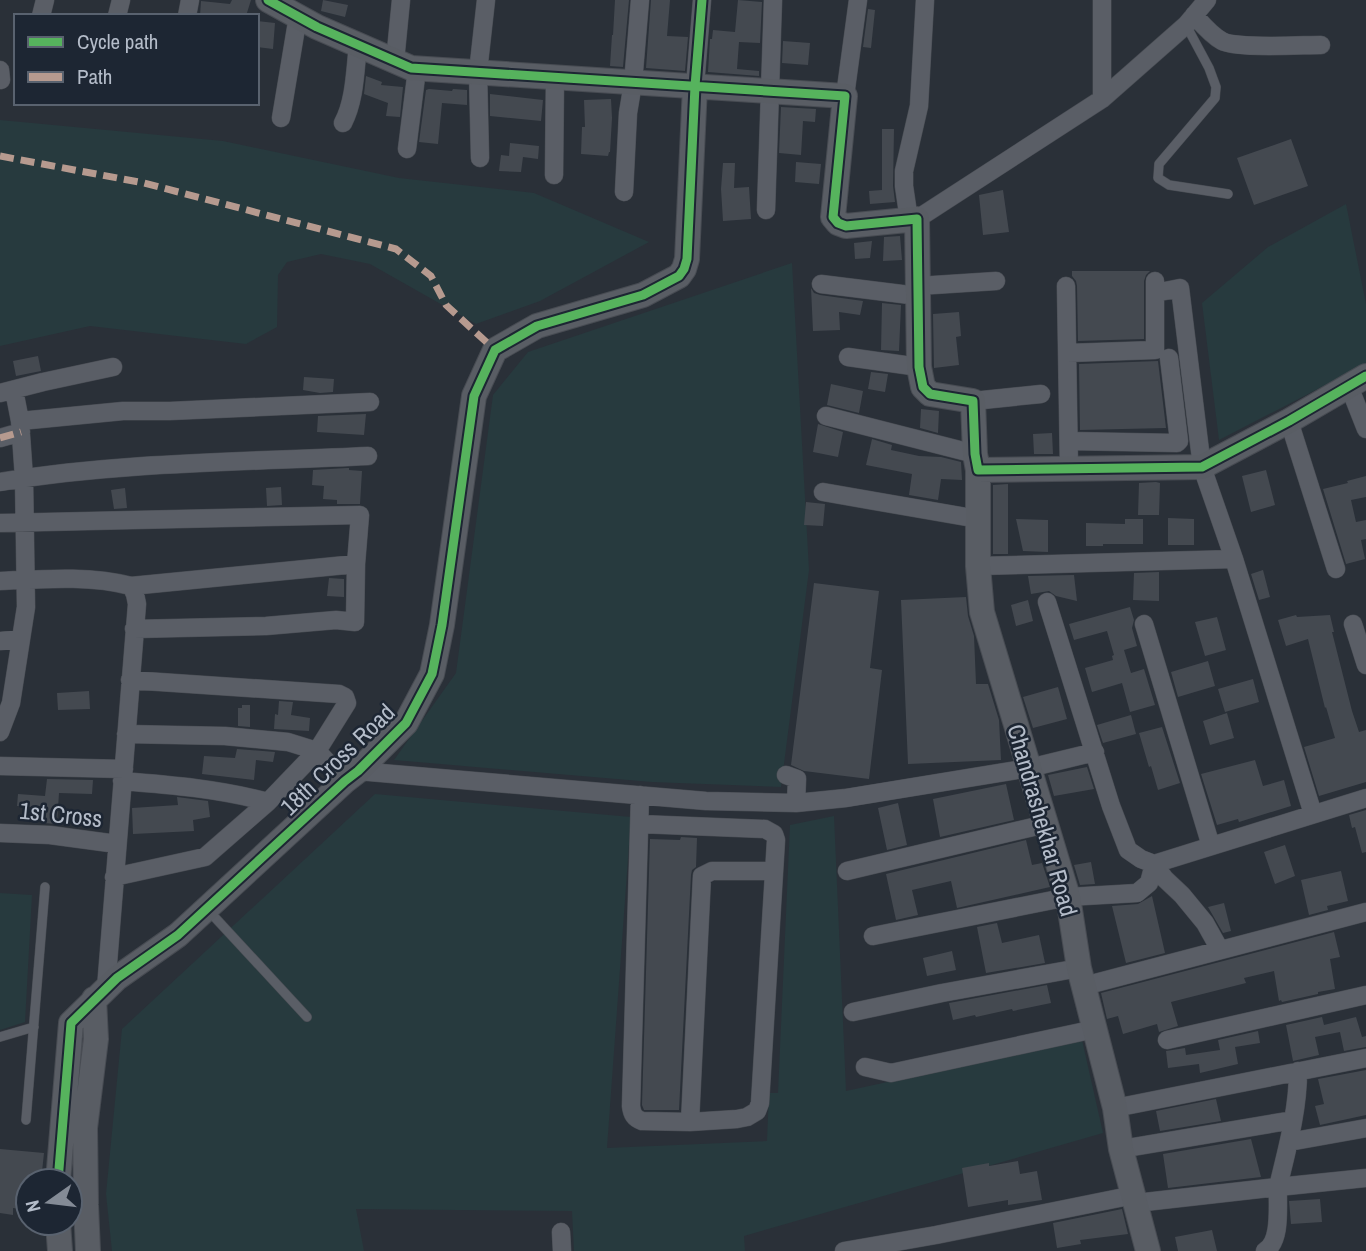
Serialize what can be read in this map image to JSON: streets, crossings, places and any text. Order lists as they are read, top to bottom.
{
  "streets": {
    "street": ["18th Cross Road", "1st Cross", "Chandrashekhar Road"]
  },
  "legend": ["Cycle path", "Path"],
  "north": "left"
}
